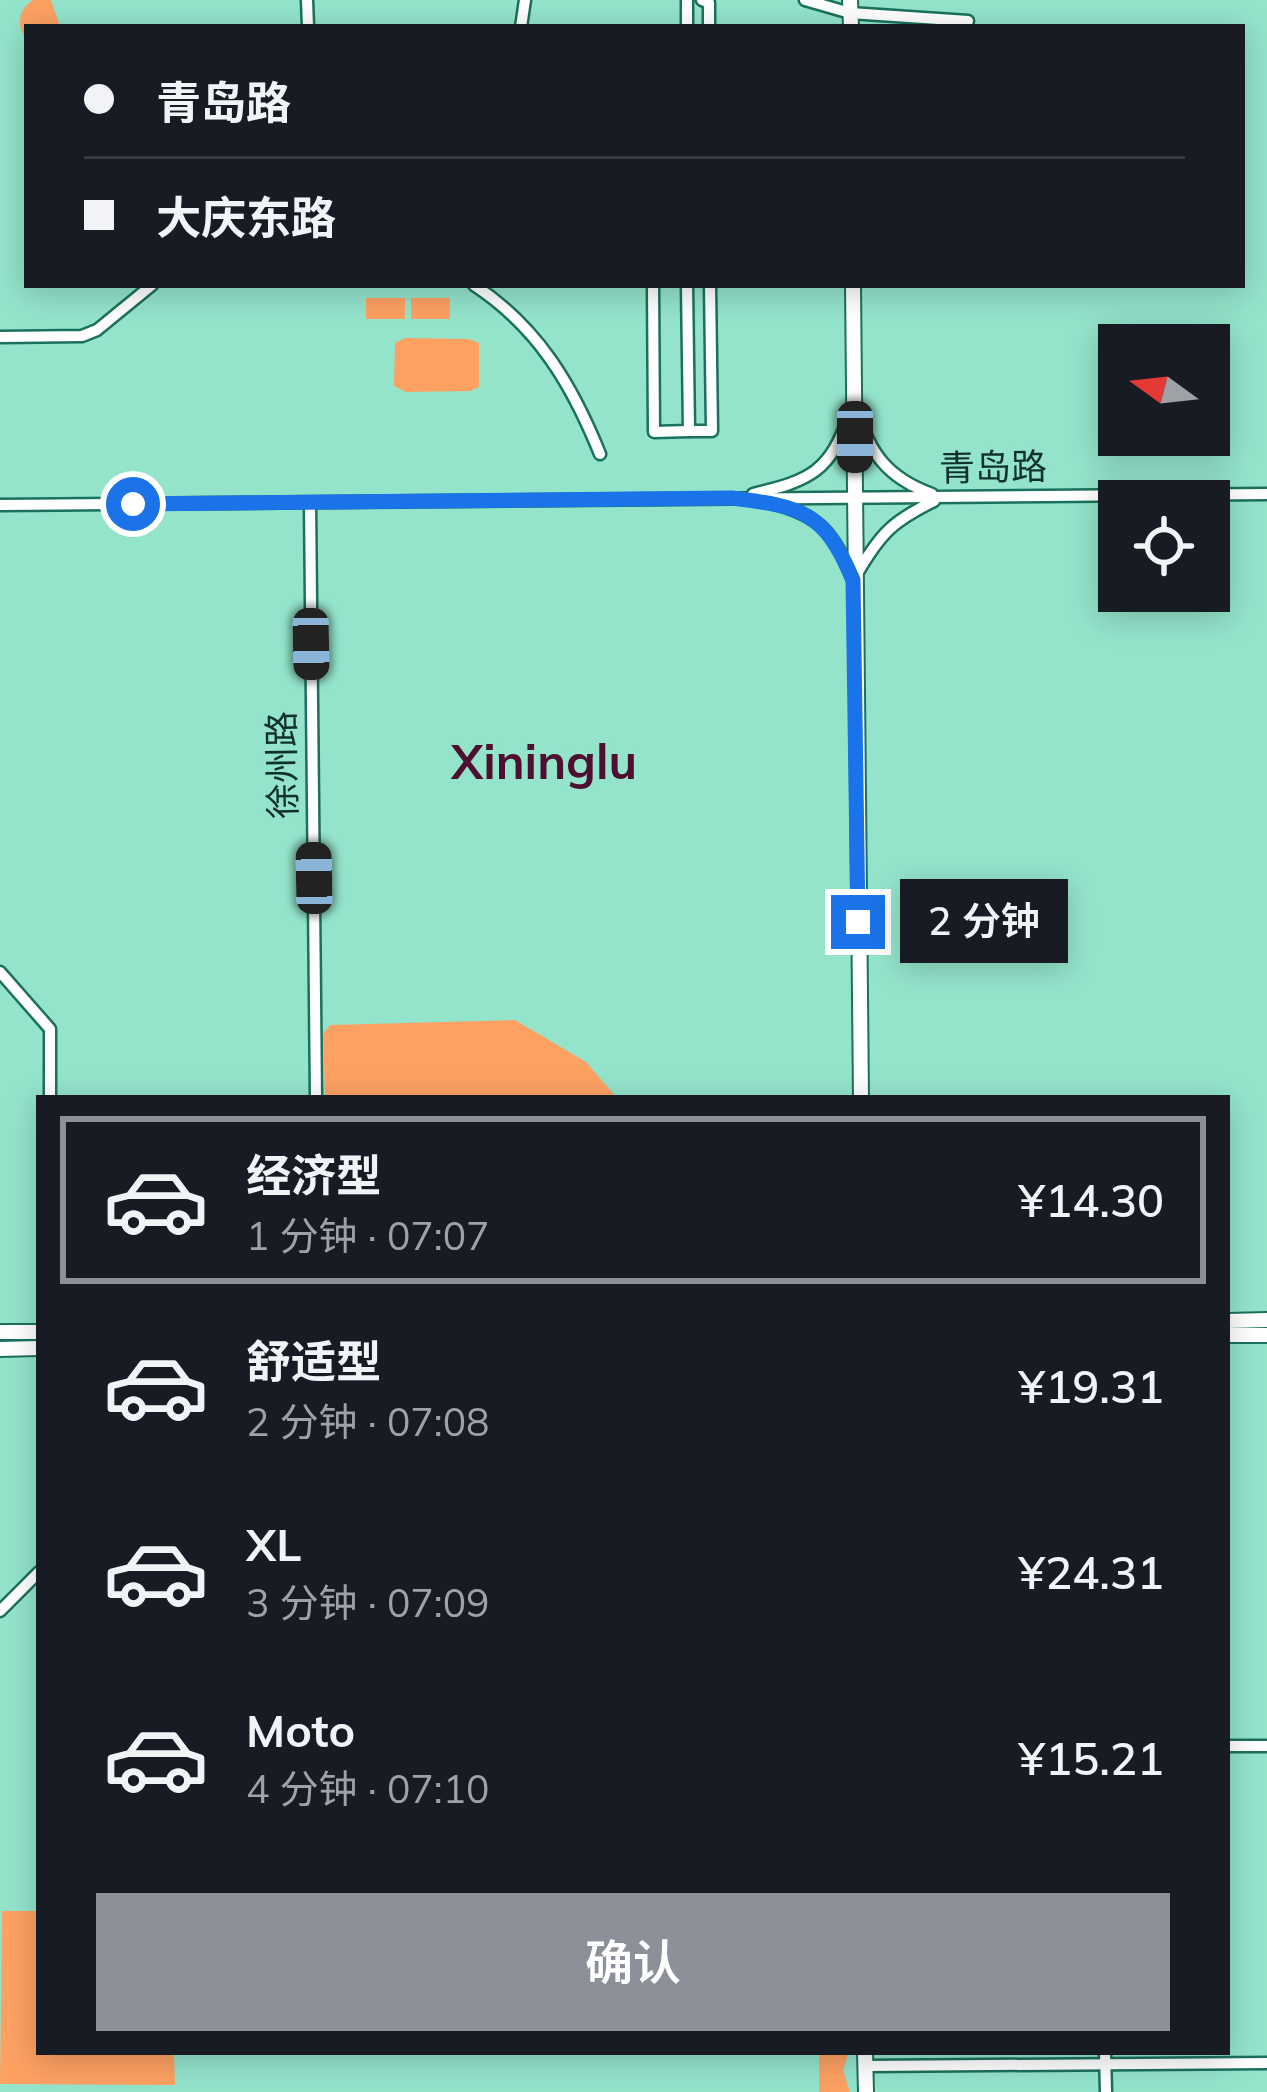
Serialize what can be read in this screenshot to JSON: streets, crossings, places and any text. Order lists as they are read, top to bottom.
{
  "streets": {
    "street": ["青岛路", "徐州路"]
  },
  "crossings": [
    ["青岛路", "徐州路"]
  ],
  "districts": ["Xininglu"],
  "north": "left",
  "page": {
    "banner": ["青岛路", "大庆东路"],
    "bubble": "2 分钟",
    "list": [
      {
        "name": "经济型",
        "note": "1 分钟 · 07:07",
        "value": "¥14.30"
      },
      {
        "name": "舒适型",
        "note": "2 分钟 · 07:08",
        "value": "¥19.31"
      },
      {
        "name": "XL",
        "note": "3 分钟 · 07:09",
        "value": "¥24.31"
      },
      {
        "name": "Moto",
        "note": "4 分钟 · 07:10",
        "value": "¥15.21"
      }
    ],
    "buttons": "确认"
  }
}
